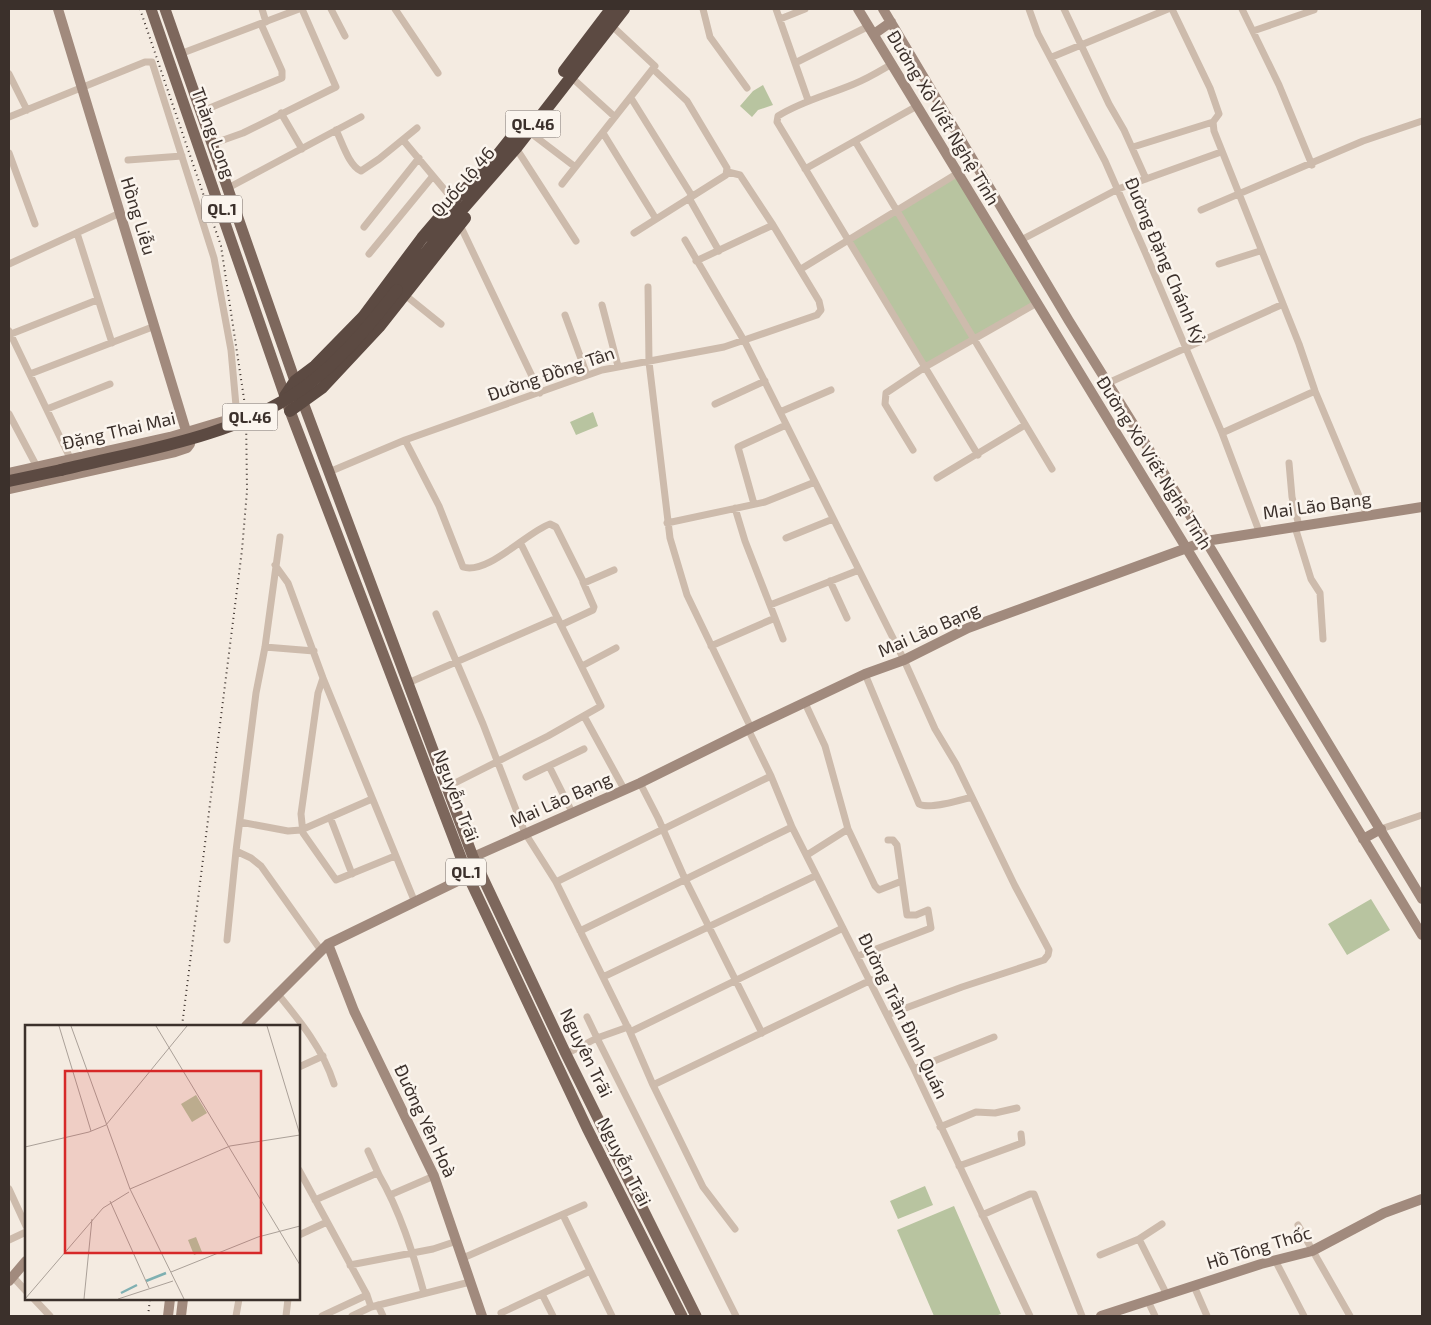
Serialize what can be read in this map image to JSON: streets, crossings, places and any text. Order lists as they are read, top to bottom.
{
  "streets": {
    "highway": ["QL.46", "Quốc lộ 46", "Đặng Thai Mai"],
    "main road": [
      "Thăng Long",
      "QL.1",
      "Nguyễn Trãi",
      "Nguyên Trãi"
    ],
    "street": [
      "Đường Xô Viết Nghệ Tĩnh",
      "Hồng Liễu",
      "Đường Đặng Chánh Kỷ",
      "Đường Đồng Tân",
      "Mai Lão Bạng",
      "Đường Trần Đình Quán",
      "Đường Yên Hoà",
      "Hồ Tông Thốc"
    ]
  },
  "crossings": [
    ["Đường Xô Viết Nghệ Tĩnh", "Mai Lão Bạng"],
    ["Thăng Long", "Nguyễn Trãi"],
    ["Quốc lộ 46", "Đặng Thai Mai"],
    ["Hồng Liễu", "Đặng Thai Mai"],
    ["Đường Đặng Chánh Kỷ", "Mai Lão Bạng"],
    ["Đường Đồng Tân", "Nguyễn Trãi"],
    ["Đường Đồng Tân", "Đường Trần Đình Quán"],
    ["Mai Lão Bạng", "Nguyễn Trãi"],
    ["Mai Lão Bạng", "Đường Trần Đình Quán"],
    ["Mai Lão Bạng", "Nguyên Trãi"],
    ["Nguyễn Trãi", "Nguyên Trãi"]
  ]
}
